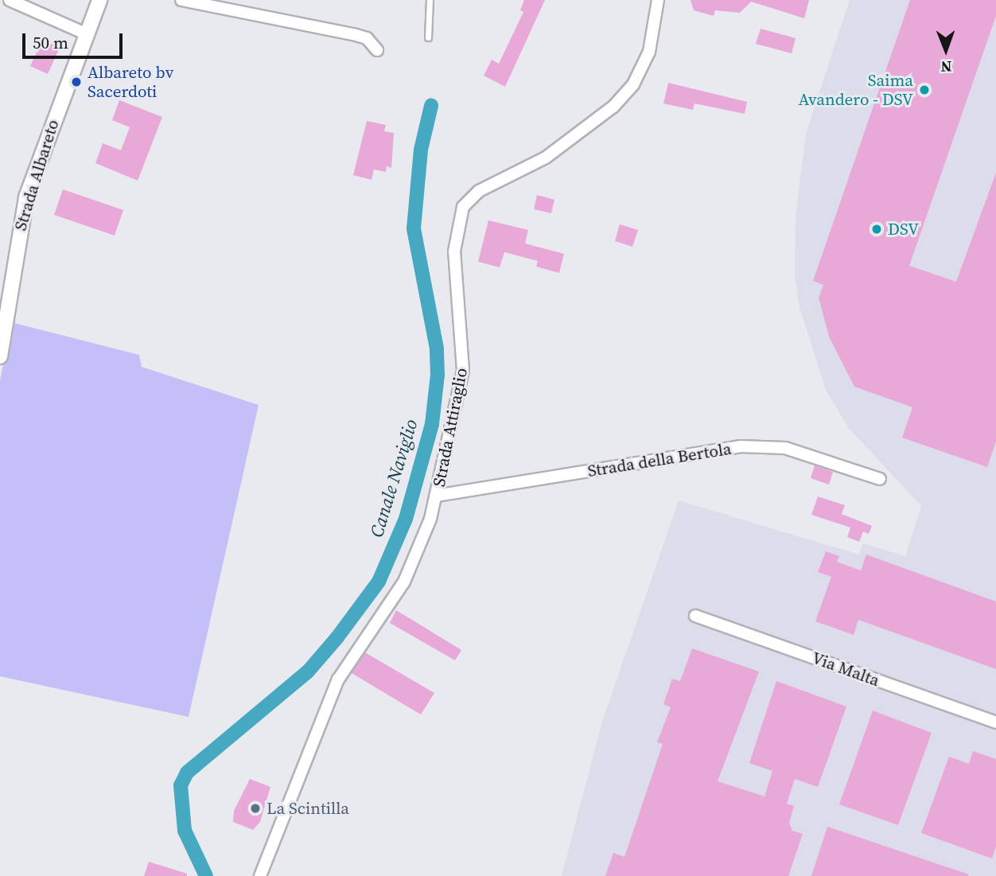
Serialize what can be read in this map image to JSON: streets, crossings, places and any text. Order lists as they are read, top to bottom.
{
  "streets": {
    "street": [
      "Strada Albareto",
      "Strada Attiraglio",
      "Strada della Bertola",
      "Via Malta"
    ]
  },
  "crossings": [
    ["Strada Attiraglio", "Strada della Bertola"]
  ],
  "water": ["Canale Naviglio"],
  "places": [
    "Albareto bv Sacerdoti",
    "Saima Avandero - DSV",
    "DSV",
    "La Scintilla"
  ],
  "scale_bar": "50 m",
  "north": "bottom"
}
